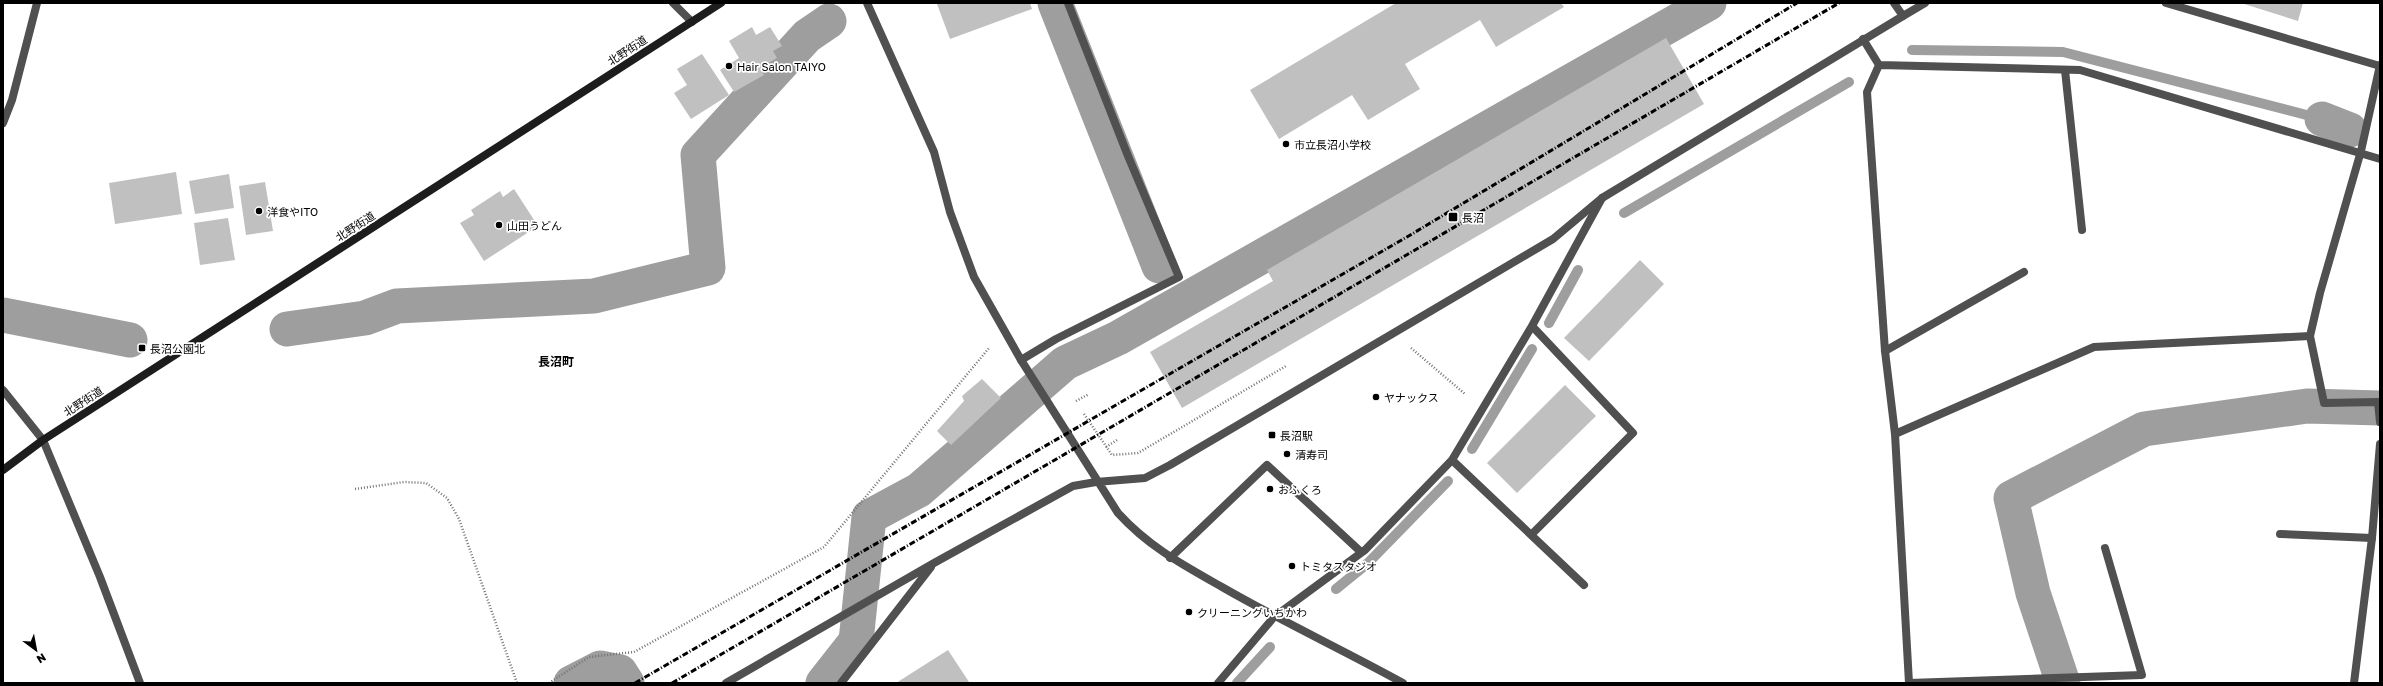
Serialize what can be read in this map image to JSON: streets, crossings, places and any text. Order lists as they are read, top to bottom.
{
  "streets": {
    "main road": ["北野街道"]
  },
  "districts": ["長沼町"],
  "places": {
    "other": [
      "Hair Salon TAIYO",
      "市立長沼小学校",
      "洋食やITO",
      "山田うどん",
      "ヤナックス",
      "清寿司",
      "おふくろ",
      "トミタスタジオ",
      "クリーニングいちかわ"
    ],
    "transit": ["長沼", "長沼公園北", "長沼駅"]
  },
  "north": "bottom right"
}
